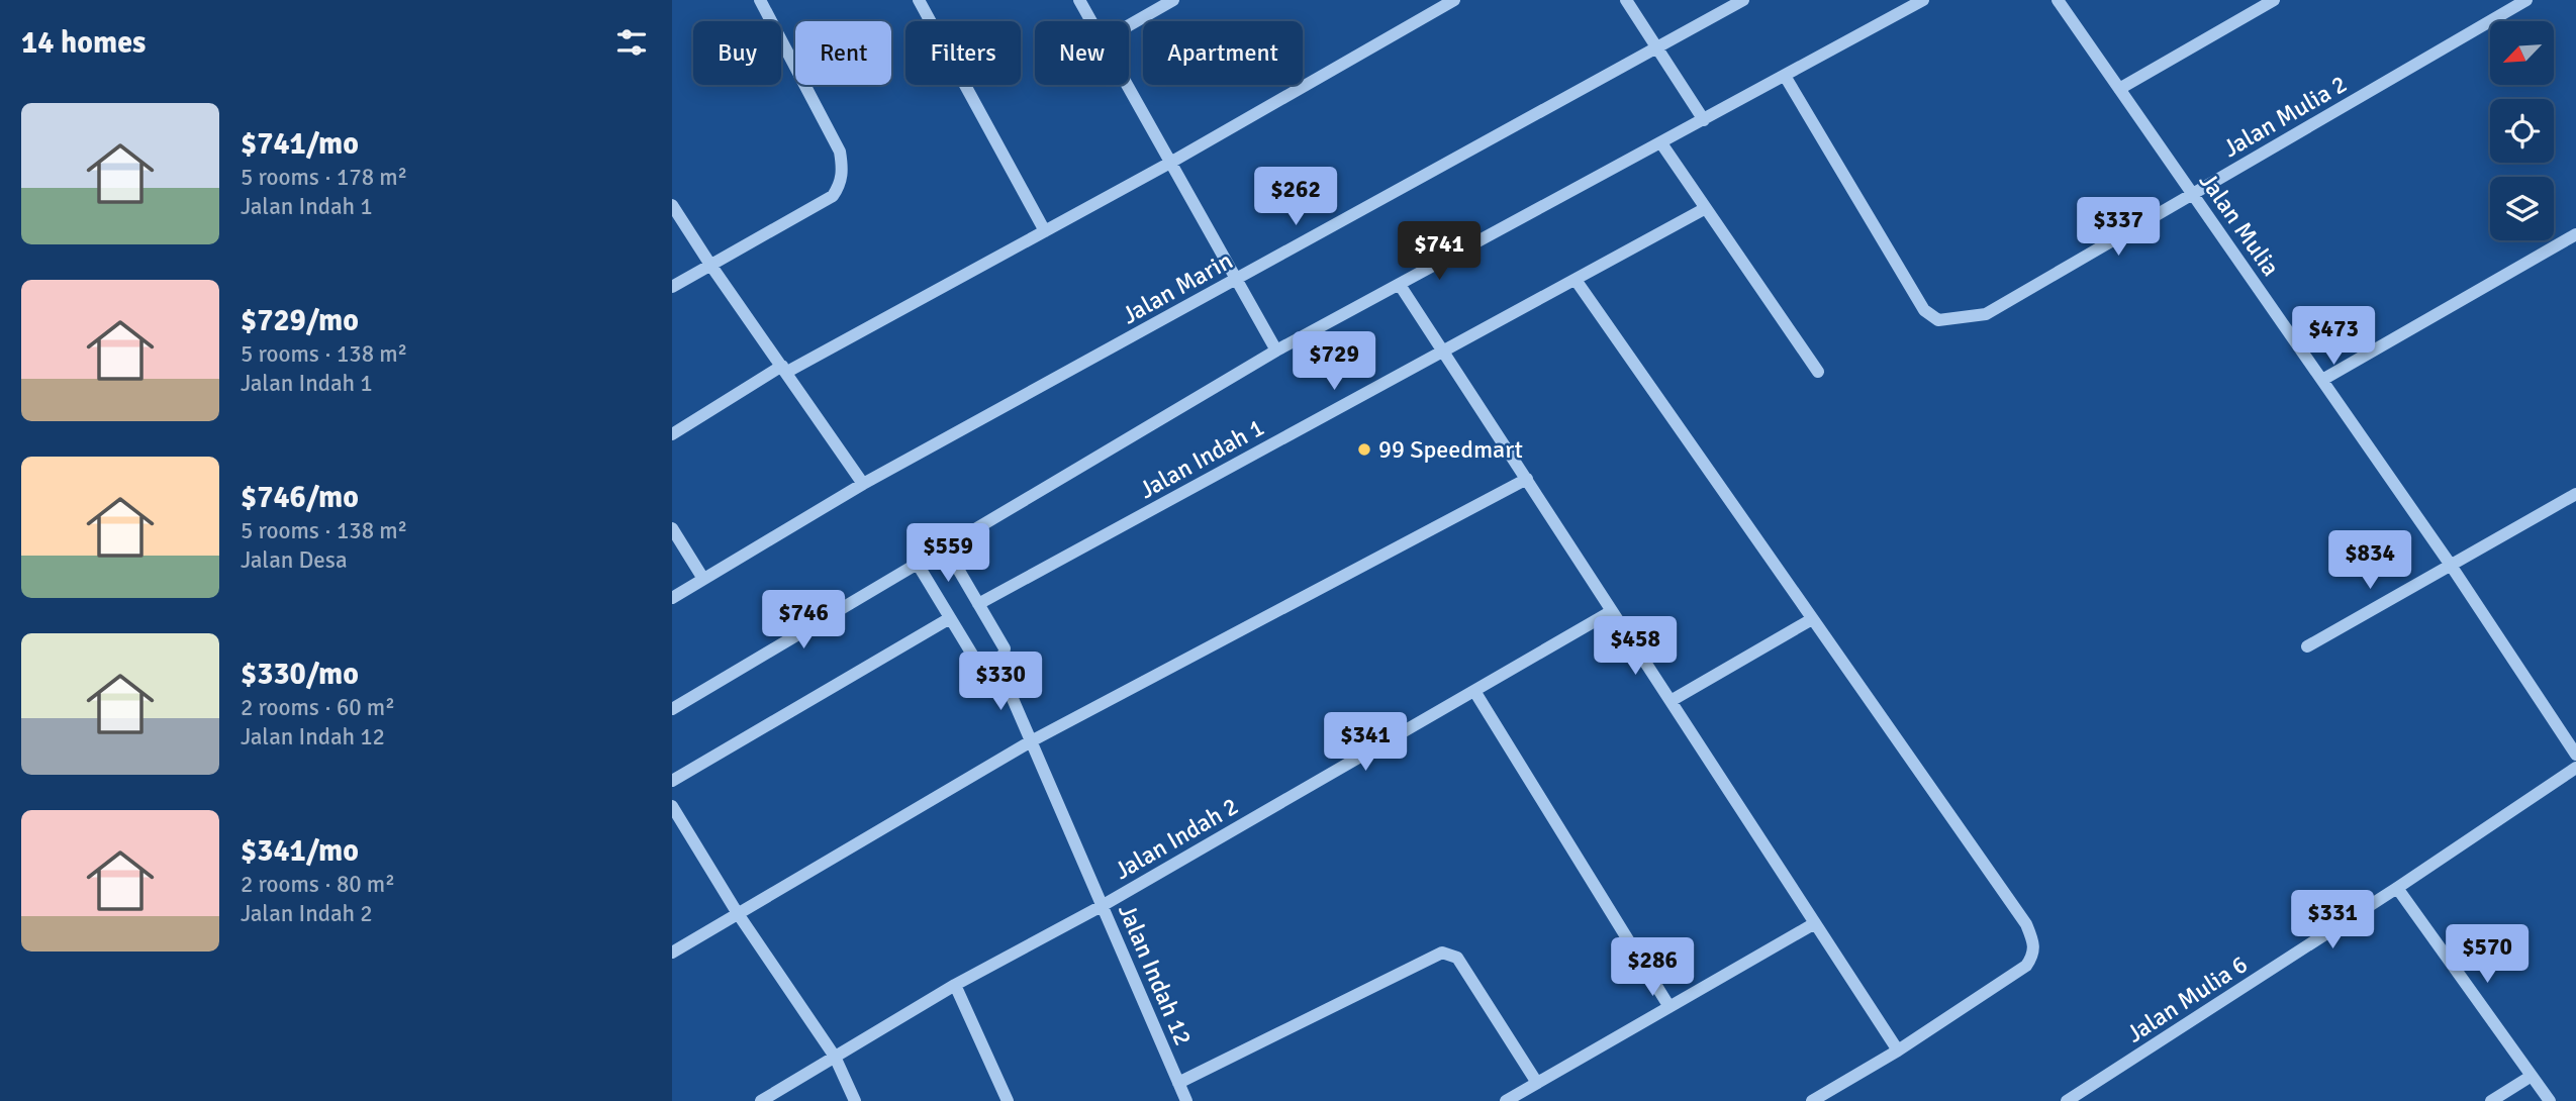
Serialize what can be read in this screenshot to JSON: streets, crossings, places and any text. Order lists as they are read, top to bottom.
{
  "streets": {
    "street": [
      "Jalan Mulia 2",
      "Jalan Mulia",
      "Jalan Marin",
      "Jalan Indah 1",
      "Jalan Indah 2",
      "Jalan Indah 12",
      "Jalan Mulia 6"
    ]
  },
  "crossings": [
    ["Jalan Mulia 2", "Jalan Mulia"],
    ["Jalan Indah 1", "Jalan Indah 12"],
    ["Jalan Indah 2", "Jalan Indah 12"]
  ],
  "places": ["99 Speedmart"],
  "north": "bottom left",
  "page": {
    "heading": "14 homes",
    "chip": [
      "Buy",
      "Rent",
      "Filters",
      "New",
      "Apartment"
    ],
    "list": [
      {
        "name": "$741/mo",
        "note": "5 rooms · 178 m² · Jalan Indah 1"
      },
      {
        "name": "$729/mo",
        "note": "5 rooms · 138 m² · Jalan Indah 1"
      },
      {
        "name": "$746/mo",
        "note": "5 rooms · 138 m² · Jalan Desa"
      },
      {
        "name": "$330/mo",
        "note": "2 rooms · 60 m² · Jalan Indah 12"
      },
      {
        "name": "$341/mo",
        "note": "2 rooms · 80 m² · Jalan Indah 2"
      }
    ],
    "price": [
      "$262",
      "$337",
      "$741",
      "$473",
      "$729",
      "$559",
      "$834",
      "$746",
      "$458",
      "$330",
      "$341",
      "$331",
      "$570",
      "$286"
    ]
  }
}
